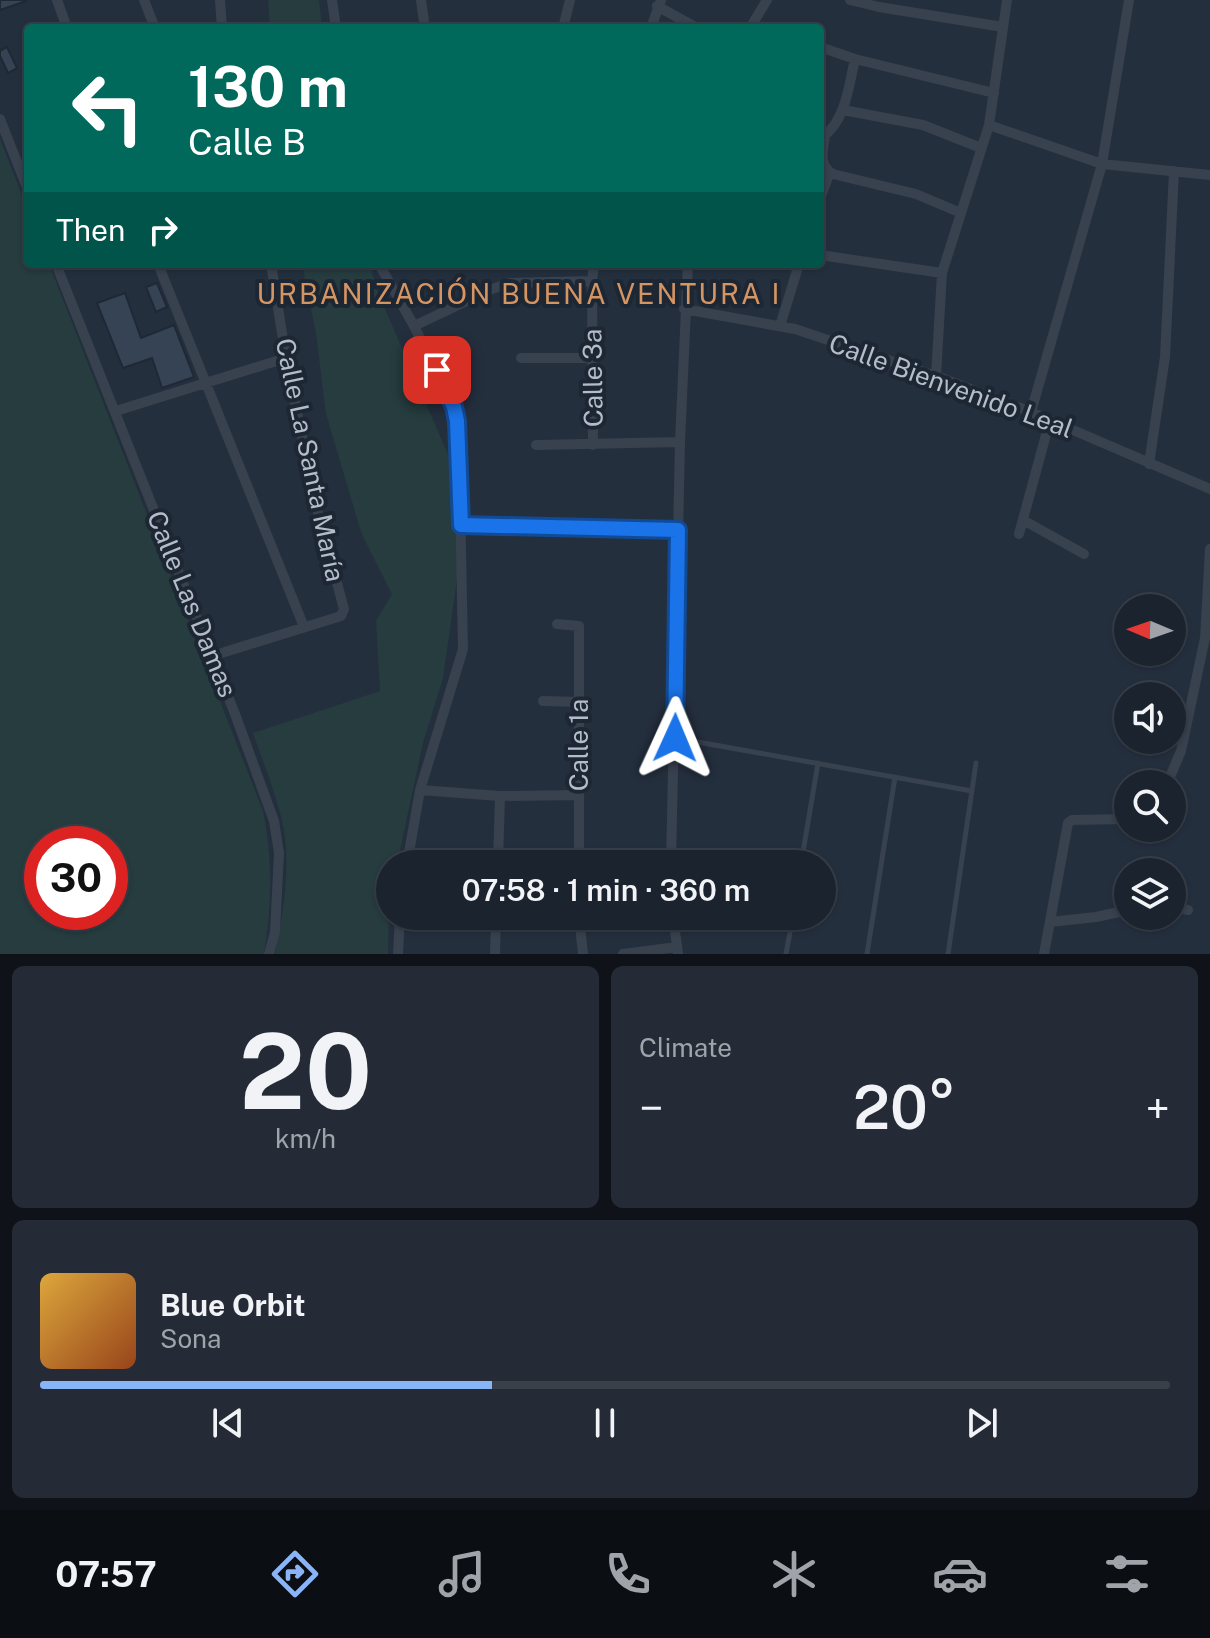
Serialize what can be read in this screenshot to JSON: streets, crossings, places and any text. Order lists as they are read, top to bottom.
{
  "streets": {
    "street": [
      "Calle 3a",
      "Calle Bienvenido Leal",
      "Calle La Santa María",
      "Calle Las Damas",
      "Calle 1a"
    ]
  },
  "districts": ["URBANIZACIÓN BUENA VENTURA I"],
  "north": "left",
  "page": {
    "turn": ["130 m", "Calle B"],
    "then": "Then",
    "limit": "30",
    "trip": "07:58 · 1 min · 360 m",
    "tile": [
      ["20", "km/h"],
      "Climate"
    ],
    "heat": ["−", "20°", "+"],
    "song": ["Blue Orbit", "Sona"],
    "tabs": "07:57"
  }
}
